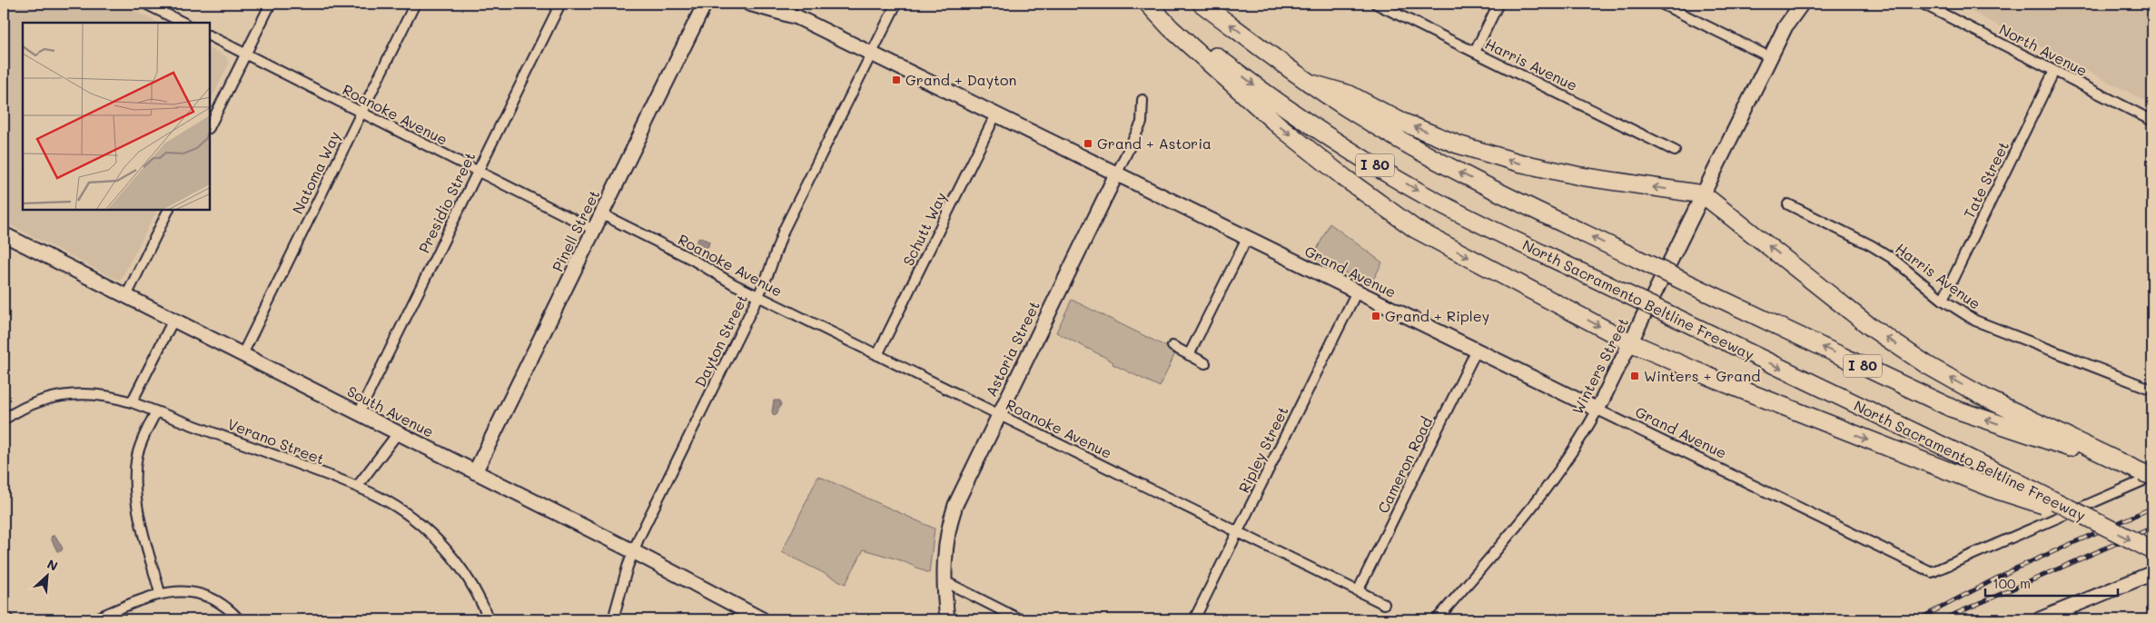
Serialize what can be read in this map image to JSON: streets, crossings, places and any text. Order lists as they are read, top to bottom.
{
  "streets": {
    "highway": ["I 80", "North Sacramento Beltline Freeway"],
    "street": [
      "North Avenue",
      "Harris Avenue",
      "Roanoke Avenue",
      "Natoma Way",
      "Tate Street",
      "Presidio Street",
      "Schutt Way",
      "Pinell Street",
      "Grand Avenue",
      "Dayton Street",
      "Astoria Street",
      "Winters Street",
      "South Avenue",
      "Verano Street",
      "Ripley Street",
      "Cameron Road"
    ]
  },
  "crossings": [
    ["North Avenue", "Tate Street"],
    ["Harris Avenue", "Tate Street"],
    ["Roanoke Avenue", "Natoma Way"],
    ["Roanoke Avenue", "Presidio Street"],
    ["Roanoke Avenue", "Schutt Way"],
    ["Roanoke Avenue", "Pinell Street"],
    ["Roanoke Avenue", "Dayton Street"],
    ["Roanoke Avenue", "Astoria Street"],
    ["Roanoke Avenue", "Ripley Street"],
    ["Roanoke Avenue", "Cameron Road"],
    ["Natoma Way", "South Avenue"],
    ["Presidio Street", "South Avenue"],
    ["Schutt Way", "Grand Avenue"],
    ["Pinell Street", "South Avenue"],
    ["Grand Avenue", "Dayton Street"],
    ["Grand Avenue", "Astoria Street"],
    ["Grand Avenue", "Winters Street"],
    ["Grand Avenue", "Ripley Street"],
    ["Grand Avenue", "Cameron Road"],
    ["Dayton Street", "South Avenue"]
  ],
  "places": {
    "transit": [
      "Grand + Dayton",
      "Grand + Astoria",
      "Grand + Ripley",
      "Winters + Grand"
    ]
  },
  "scale_bar": "100 m",
  "north": "top right"
}
